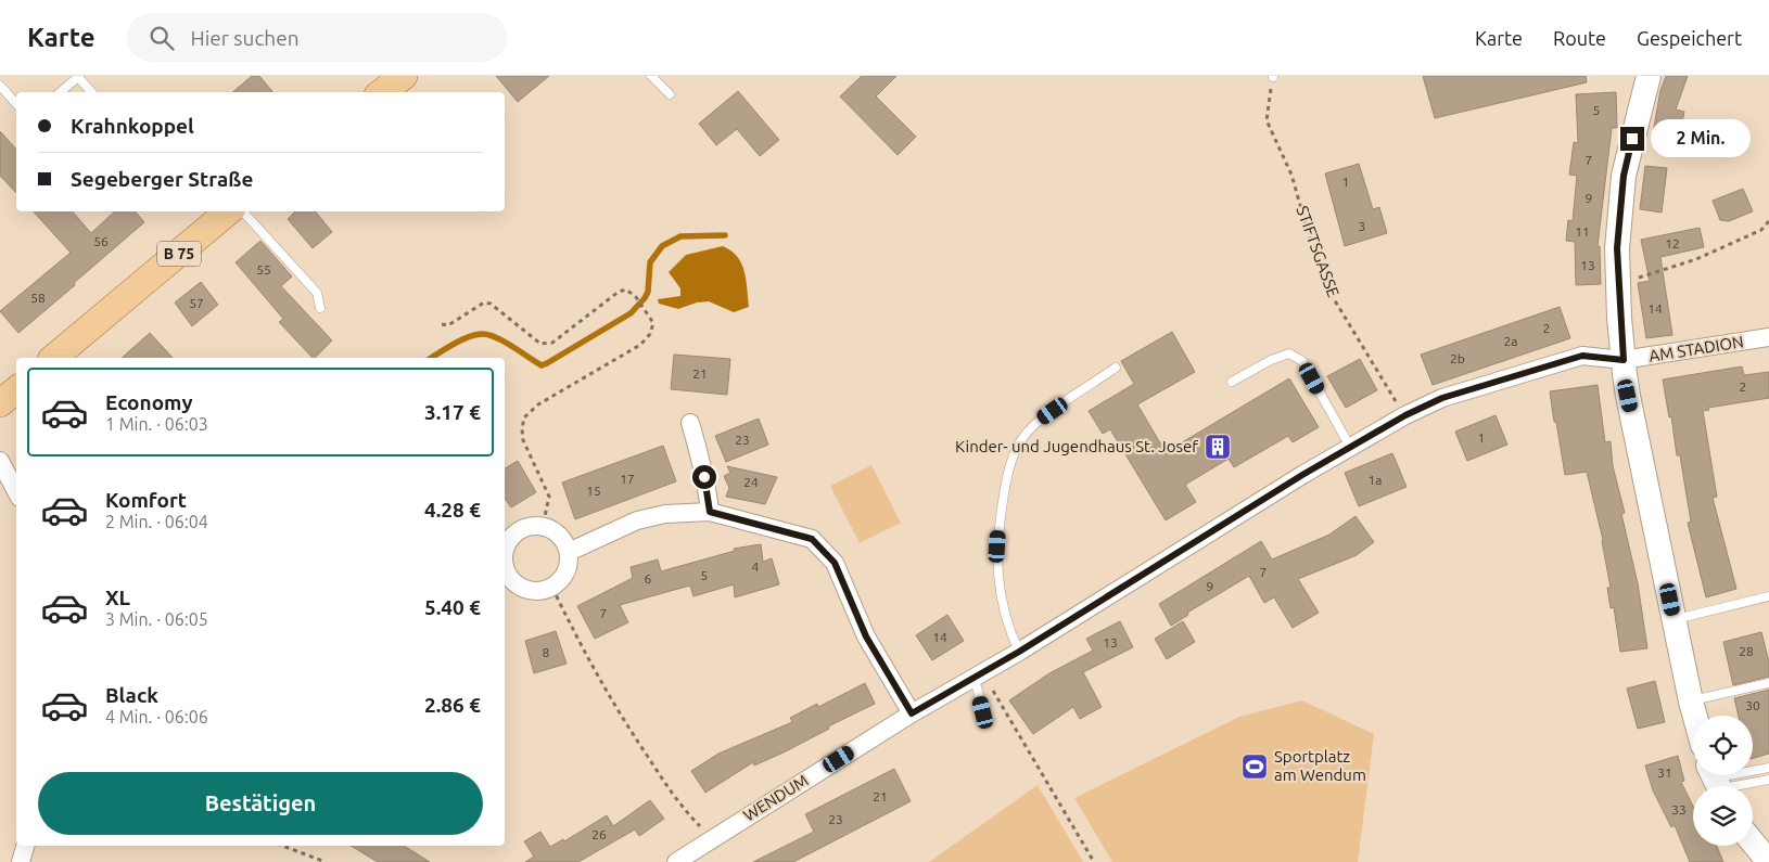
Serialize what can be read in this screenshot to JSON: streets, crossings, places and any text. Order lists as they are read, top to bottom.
{
  "streets": {
    "main road": ["B 75"],
    "street": ["AM STADION", "WENDUM"],
    "path": ["STIFTSGASSE"]
  },
  "crossings": [
    ["STIFTSGASSE", "WENDUM"],
    ["AM STADION", "WENDUM"]
  ],
  "places": {
    "building": ["Kinder- und Jugendhaus St. Josef"],
    "sports": ["Sportplatz am Wendum"]
  },
  "house_numbers": [
    "5",
    "7",
    "1",
    "9",
    "3",
    "11",
    "56",
    "12",
    "13",
    "55",
    "58",
    "57",
    "14",
    "2",
    "2a",
    "2b",
    "21",
    "2",
    "1",
    "23",
    "17",
    "1a",
    "24",
    "15",
    "4",
    "7",
    "5",
    "6",
    "9",
    "7",
    "14",
    "13",
    "28",
    "8",
    "30",
    "31",
    "21",
    "33",
    "23",
    "26"
  ],
  "page": {
    "header": "Karte",
    "search": "Hier suchen",
    "nav": ["Karte", "Route", "Gespeichert"],
    "banner": ["Krahnkoppel", "Segeberger Straße"],
    "bubble": "2 Min.",
    "list": [
      {
        "name": "Economy",
        "note": "1 Min. · 06:03",
        "value": "3.17 €"
      },
      {
        "name": "Komfort",
        "note": "2 Min. · 06:04",
        "value": "4.28 €"
      },
      {
        "name": "XL",
        "note": "3 Min. · 06:05",
        "value": "5.40 €"
      },
      {
        "name": "Black",
        "note": "4 Min. · 06:06",
        "value": "2.86 €"
      }
    ],
    "buttons": "Bestätigen"
  }
}
